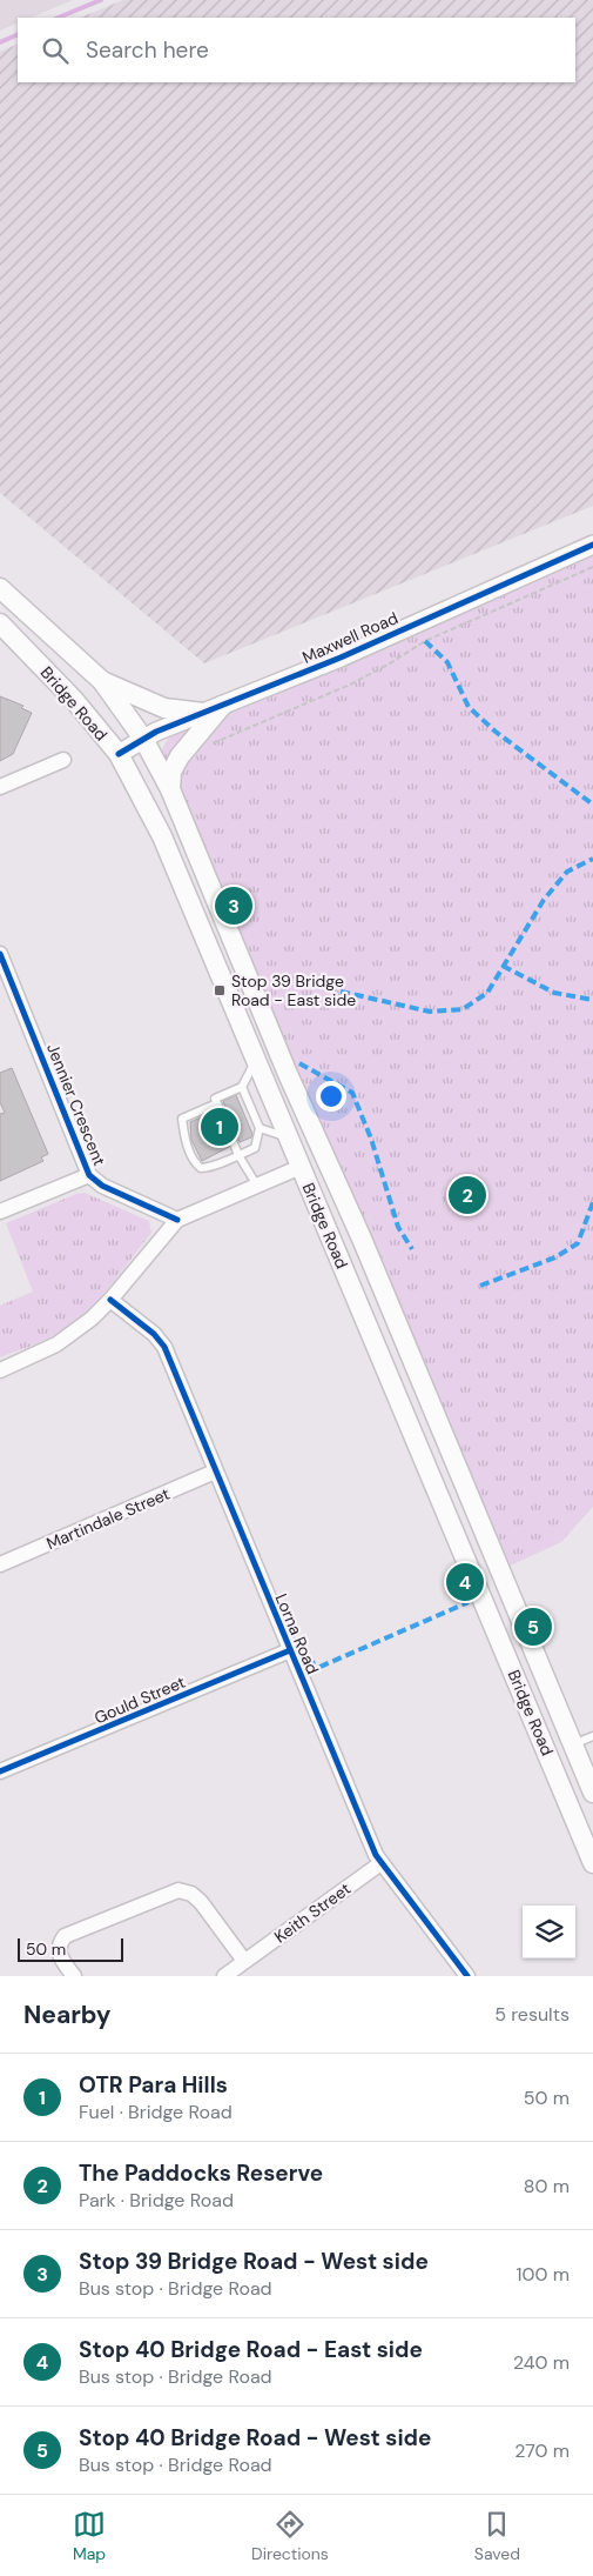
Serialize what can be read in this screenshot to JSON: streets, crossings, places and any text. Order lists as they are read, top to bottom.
{
  "streets": {
    "main road": ["Bridge Road"],
    "street": [
      "Maxwell Road",
      "Jennier Crescent",
      "Martindale Street",
      "Lorna Road",
      "Gould Street",
      "Keith Street"
    ]
  },
  "crossings": [
    ["Maxwell Road", "Bridge Road"],
    ["Martindale Street", "Lorna Road"],
    ["Lorna Road", "Gould Street"],
    ["Lorna Road", "Keith Street"]
  ],
  "places": {
    "transit": ["Stop 39 Bridge Road - East side"]
  },
  "scale_bar": "50 m",
  "page": {
    "search": "Search here",
    "pins": [
      "3",
      "1",
      "2",
      "4",
      "5"
    ],
    "scale": "50 m",
    "heading": ["Nearby", "5 results"],
    "list": [
      {
        "mark": "1",
        "name": "OTR Para Hills",
        "note": "Fuel · Bridge Road",
        "value": "50 m"
      },
      {
        "mark": "2",
        "name": "The Paddocks Reserve",
        "note": "Park · Bridge Road",
        "value": "80 m"
      },
      {
        "mark": "3",
        "name": "Stop 39 Bridge Road - West side",
        "note": "Bus stop · Bridge Road",
        "value": "100 m"
      },
      {
        "mark": "4",
        "name": "Stop 40 Bridge Road - East side",
        "note": "Bus stop · Bridge Road",
        "value": "240 m"
      },
      {
        "mark": "5",
        "name": "Stop 40 Bridge Road - West side",
        "note": "Bus stop · Bridge Road",
        "value": "270 m"
      }
    ],
    "nav": ["Map", "Directions", "Saved"]
  }
}
